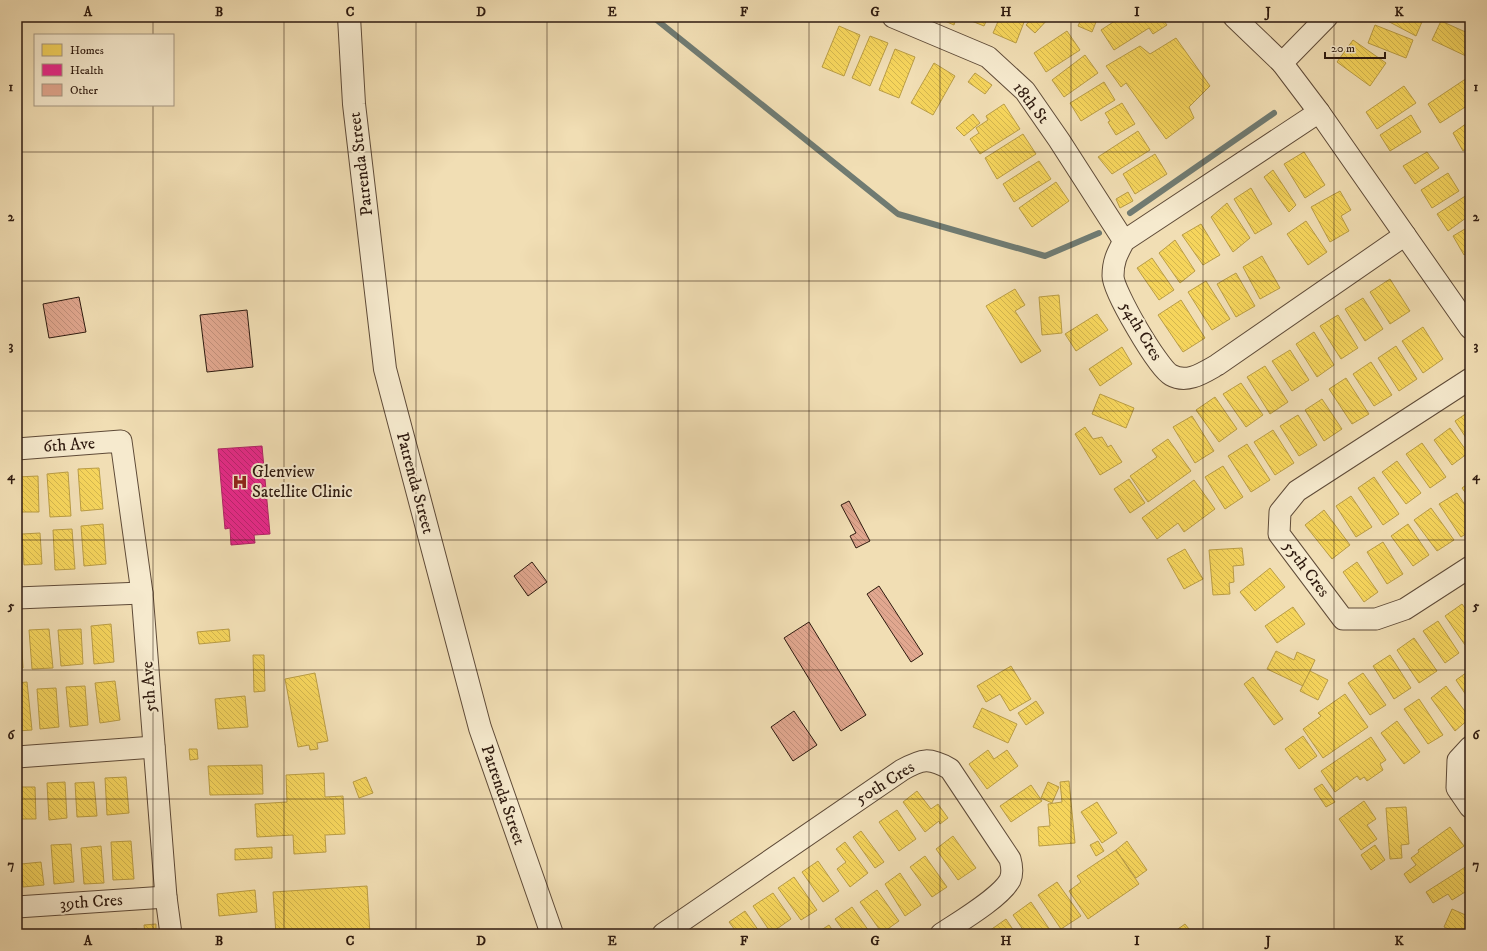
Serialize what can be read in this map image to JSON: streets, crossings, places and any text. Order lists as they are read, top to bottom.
{
  "streets": {
    "street": [
      "18th St",
      "Patrenda Street",
      "54th Cres",
      "6th Ave",
      "55th Cres",
      "5th Ave",
      "50th Cres",
      "39th Cres"
    ]
  },
  "crossings": [
    ["18th St", "54th Cres"],
    ["6th Ave", "5th Ave"],
    ["5th Ave", "39th Cres"]
  ],
  "places": {
    "hospital": ["Glenview Satellite Clinic"]
  },
  "legend": ["Homes", "Health", "Other"],
  "scale_bar": "20 m",
  "grid": {
    "columns": [
      "A",
      "B",
      "C",
      "D",
      "E",
      "F",
      "G",
      "H",
      "I",
      "J",
      "K"
    ],
    "rows": [
      "1",
      "2",
      "3",
      "4",
      "5",
      "6",
      "7"
    ]
  }
}
